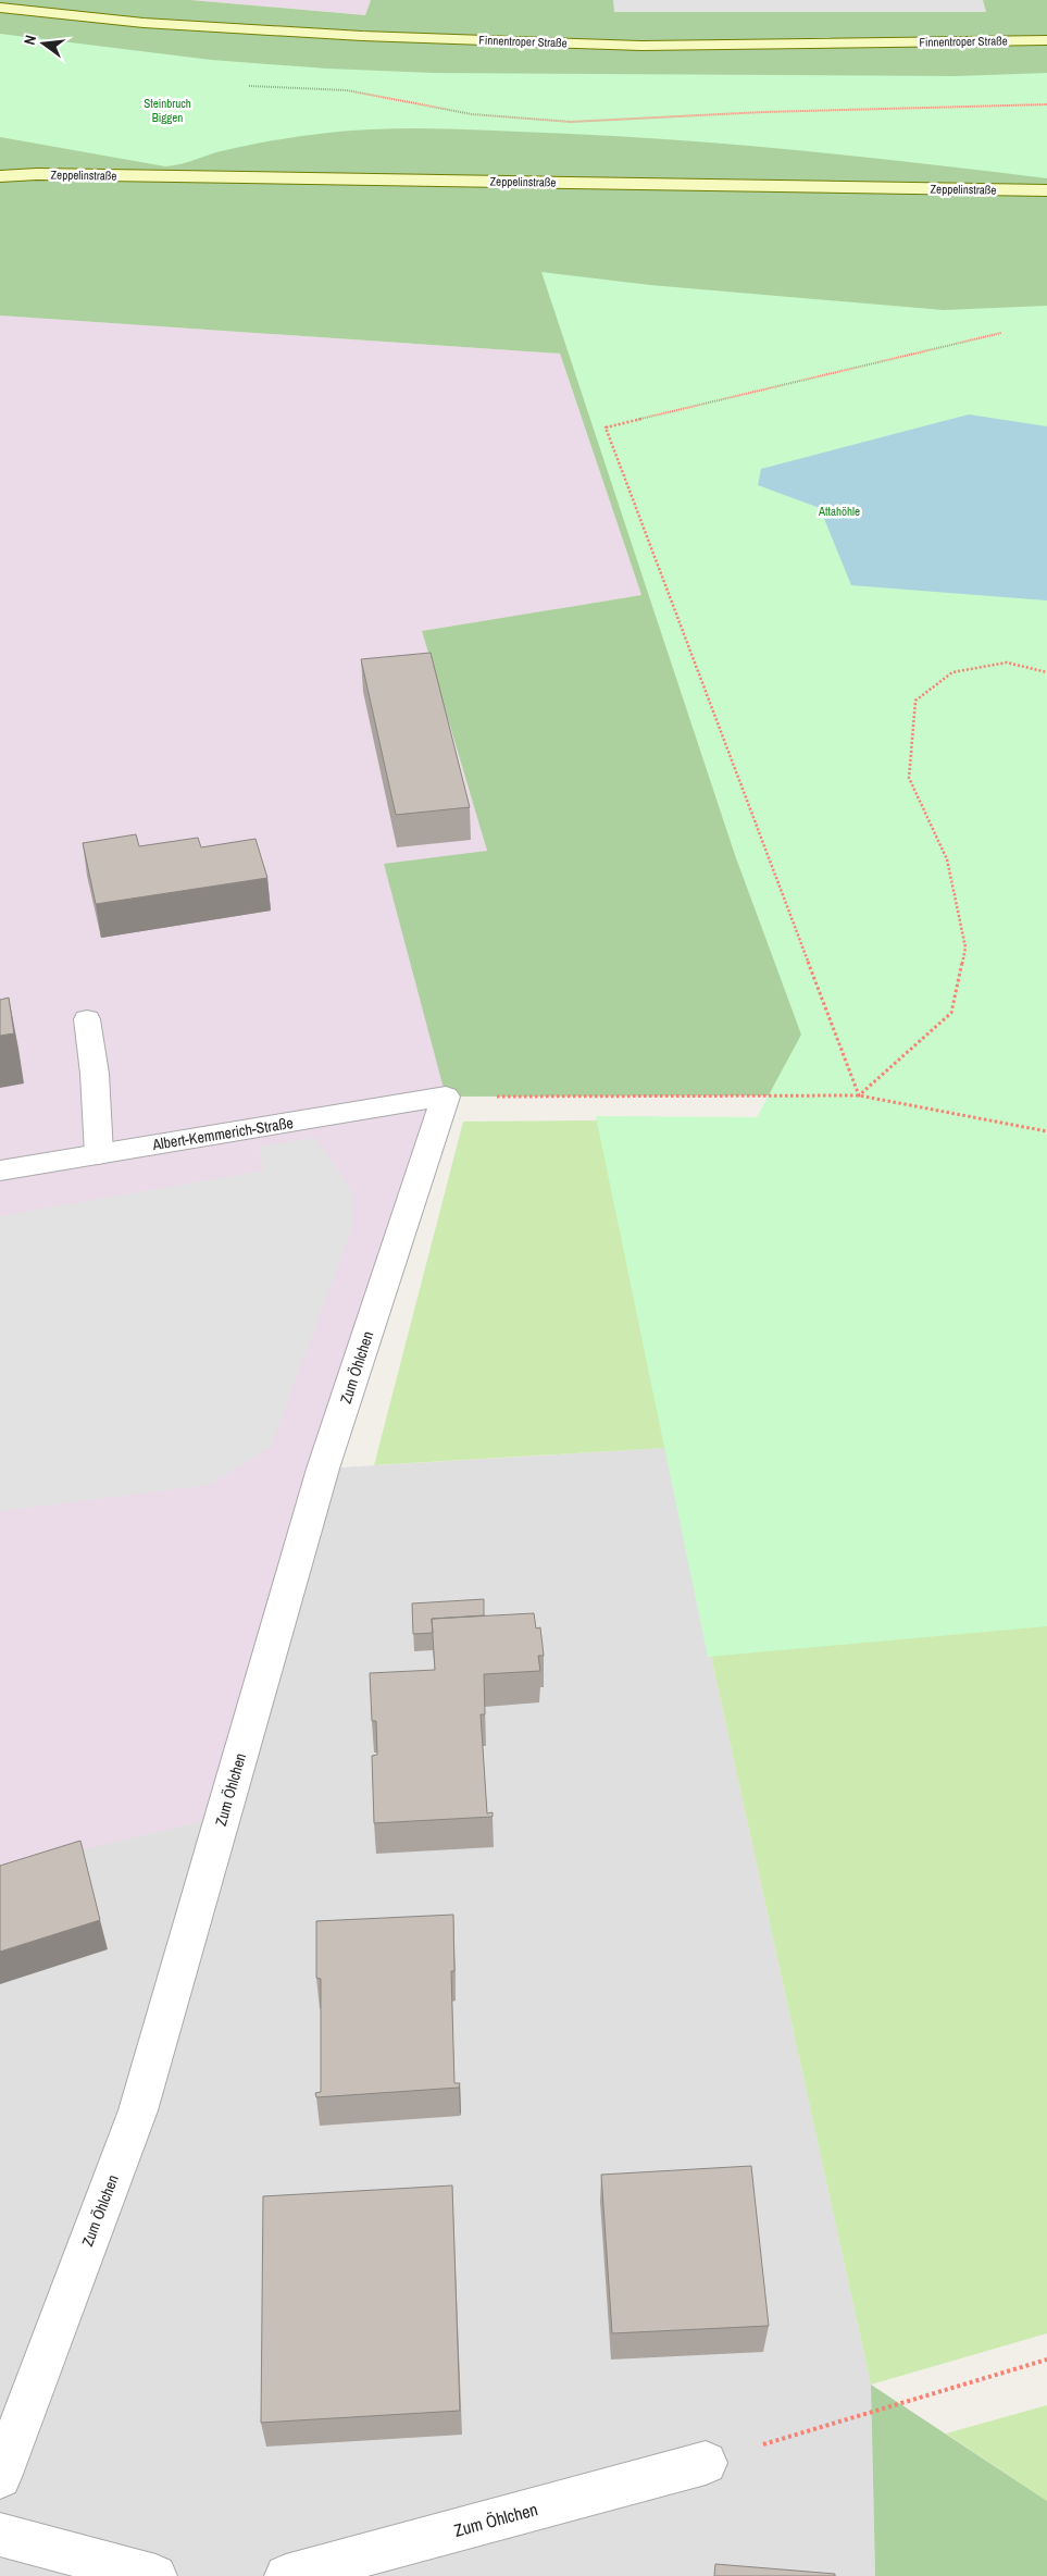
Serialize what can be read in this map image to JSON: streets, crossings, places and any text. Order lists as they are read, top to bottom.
{
  "streets": {
    "main road": ["Finnentroper Straße", "Zeppelinstraße"],
    "street": ["Albert-Kemmerich-Straße", "Zum Öhlchen"]
  },
  "crossings": [
    ["Albert-Kemmerich-Straße", "Zum Öhlchen"]
  ],
  "parks": ["Steinbruch Biggen", "Attahöhle"],
  "north": "left"
}
